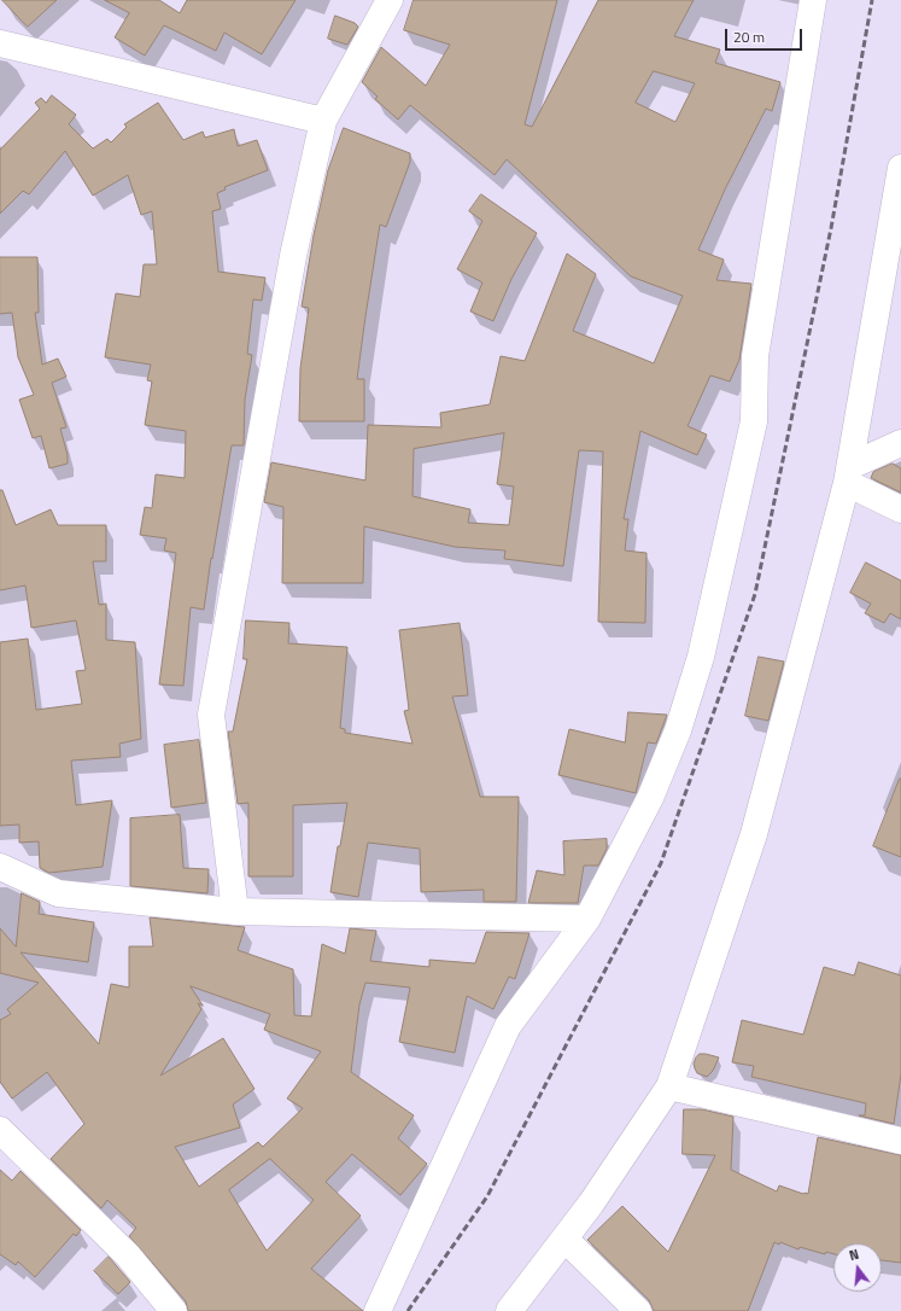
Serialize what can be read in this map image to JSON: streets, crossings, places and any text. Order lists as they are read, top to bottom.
{
  "scale_bar": "20 m",
  "north": "top"
}
